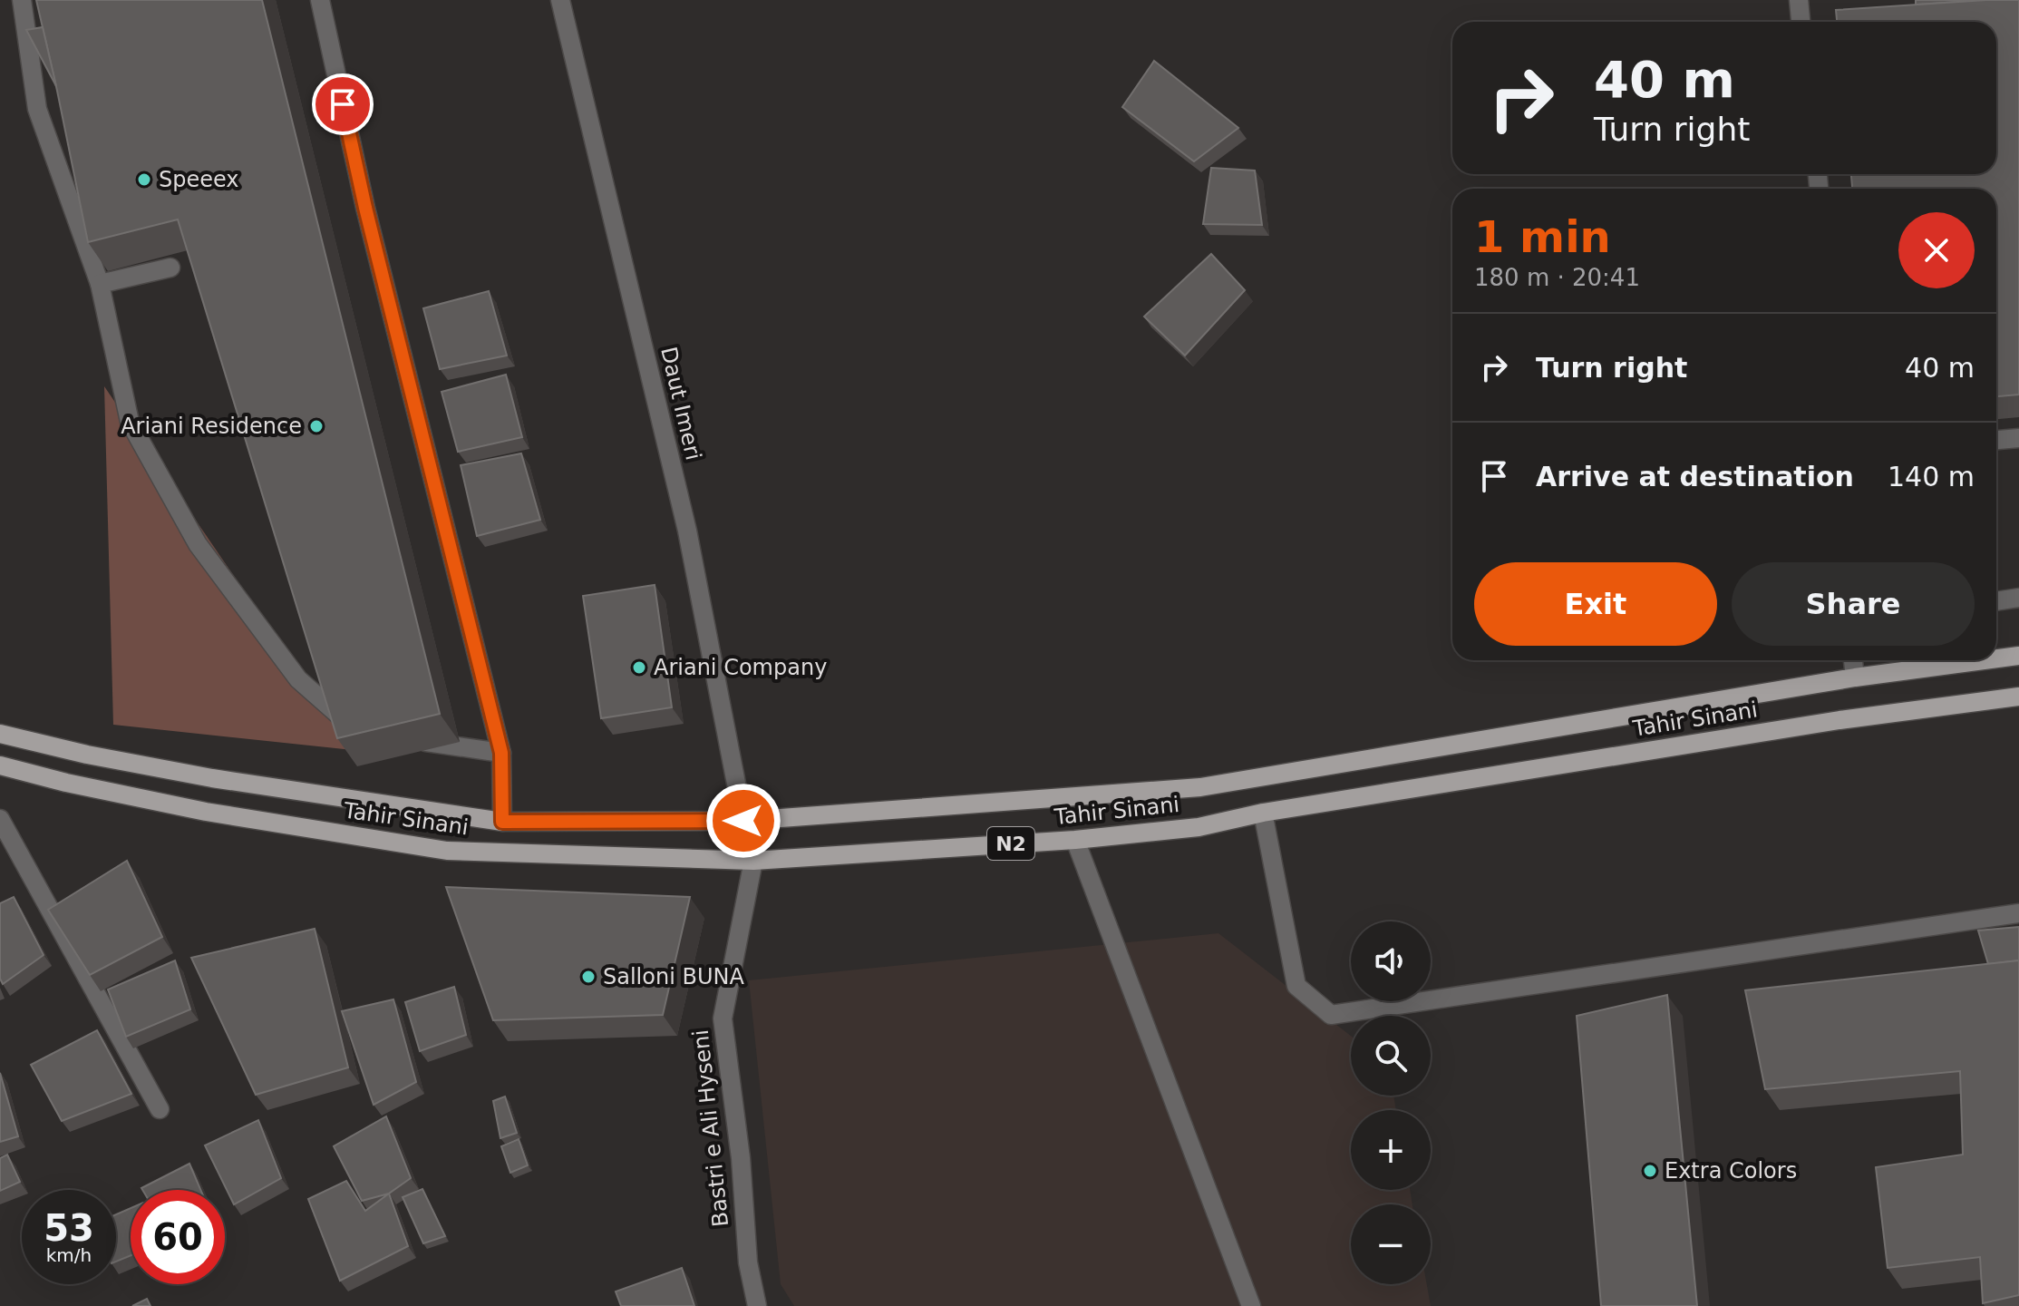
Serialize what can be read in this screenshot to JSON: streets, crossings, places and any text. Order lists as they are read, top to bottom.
{
  "streets": {
    "main road": ["Tahir Sinani", "N2"],
    "street": ["Daut Imeri", "Bastri e Ali Hyseni"]
  },
  "crossings": [
    ["Daut Imeri", "Tahir Sinani"],
    ["Tahir Sinani", "Bastri e Ali Hyseni"]
  ],
  "places": [
    "Speeex",
    "Ariani Residence",
    "Ariani Company",
    "Salloni BUNA",
    "Extra Colors"
  ],
  "page": {
    "turn": ["40 m", "Turn right"],
    "heading": ["1 min", "180 m · 20:41"],
    "list": [
      {
        "name": "Turn right",
        "value": "40 m"
      },
      {
        "name": "Arrive at destination",
        "value": "140 m"
      }
    ],
    "buttons": ["Exit", "Share"],
    "map_buttons": ["+", "−"],
    "speed": "53 km/h",
    "limit": "60"
  }
}
